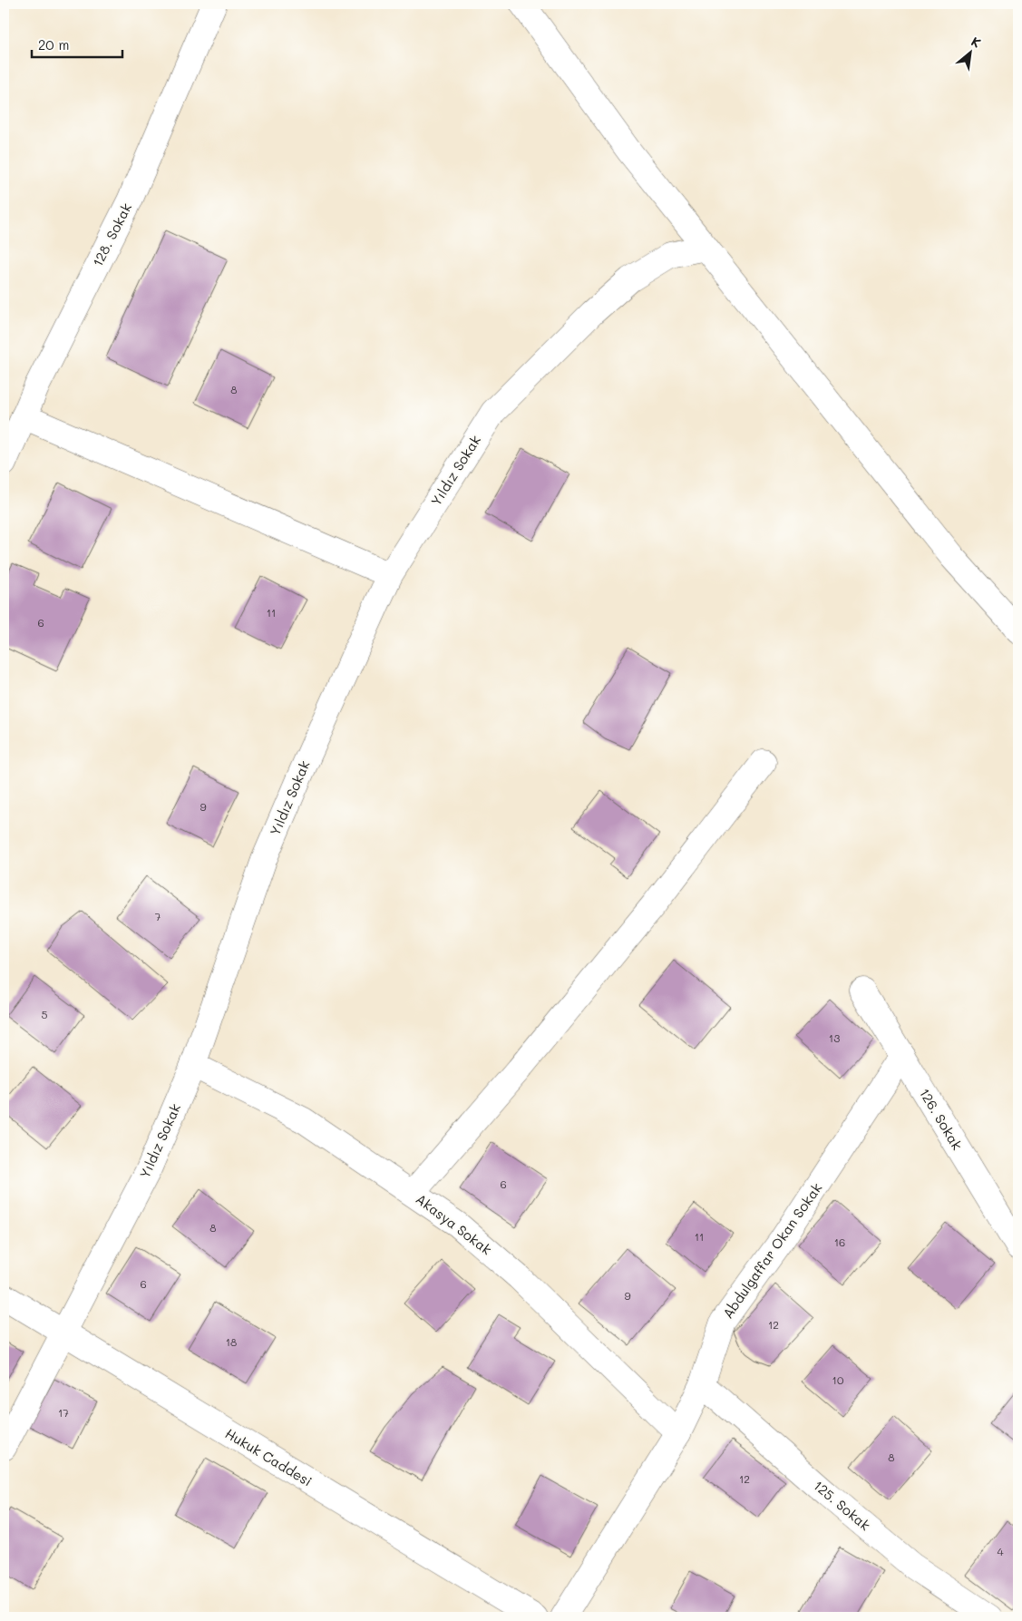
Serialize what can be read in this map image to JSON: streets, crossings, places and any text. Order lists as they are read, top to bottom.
{
  "streets": {
    "street": [
      "128. Sokak",
      "Yıldız Sokak",
      "126. Sokak",
      "Akasya Sokak",
      "Abdulgaffar Okan Sokak",
      "Hukuk Caddesi",
      "125. Sokak"
    ]
  },
  "crossings": [
    ["Yıldız Sokak", "Akasya Sokak"],
    ["Yıldız Sokak", "Hukuk Caddesi"],
    ["126. Sokak", "Abdulgaffar Okan Sokak"],
    ["Akasya Sokak", "Abdulgaffar Okan Sokak"],
    ["Abdulgaffar Okan Sokak", "125. Sokak"]
  ],
  "house_numbers": [
    "8",
    "11",
    "6",
    "9",
    "7",
    "5",
    "13",
    "6",
    "8",
    "11",
    "16",
    "6",
    "9",
    "12",
    "18",
    "10",
    "17",
    "8",
    "12",
    "4"
  ],
  "scale_bar": "20 m",
  "north": "top right"
}
